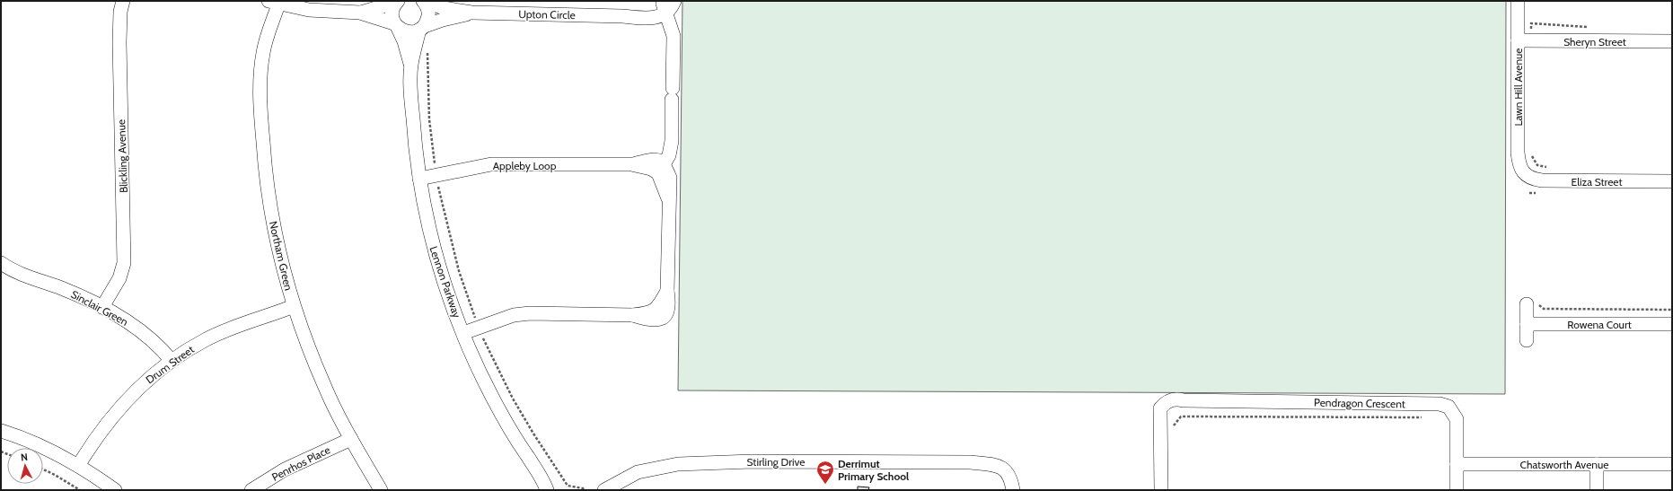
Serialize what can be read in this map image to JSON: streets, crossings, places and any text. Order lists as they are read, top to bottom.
{
  "streets": {
    "street": [
      "Upton Circle",
      "Sheryn Street",
      "Lawn Hill Avenue",
      "Blickling Avenue",
      "Appleby Loop",
      "Eliza Street",
      "Northam Green",
      "Lennon Parkway",
      "Sinclair Green",
      "Rowena Court",
      "Drum Street",
      "Pendragon Crescent",
      "Stirling Drive",
      "Penrhos Place",
      "Chatsworth Avenue"
    ]
  },
  "crossings": [
    ["Upton Circle", "Lennon Parkway"],
    ["Sheryn Street", "Lawn Hill Avenue"],
    ["Lawn Hill Avenue", "Eliza Street"],
    ["Blickling Avenue", "Sinclair Green"],
    ["Appleby Loop", "Lennon Parkway"],
    ["Northam Green", "Drum Street"],
    ["Northam Green", "Penrhos Place"],
    ["Sinclair Green", "Drum Street"],
    ["Pendragon Crescent", "Chatsworth Avenue"]
  ],
  "places": {
    "school or university": ["Derrimut Primary School"]
  },
  "north": "top"
}
